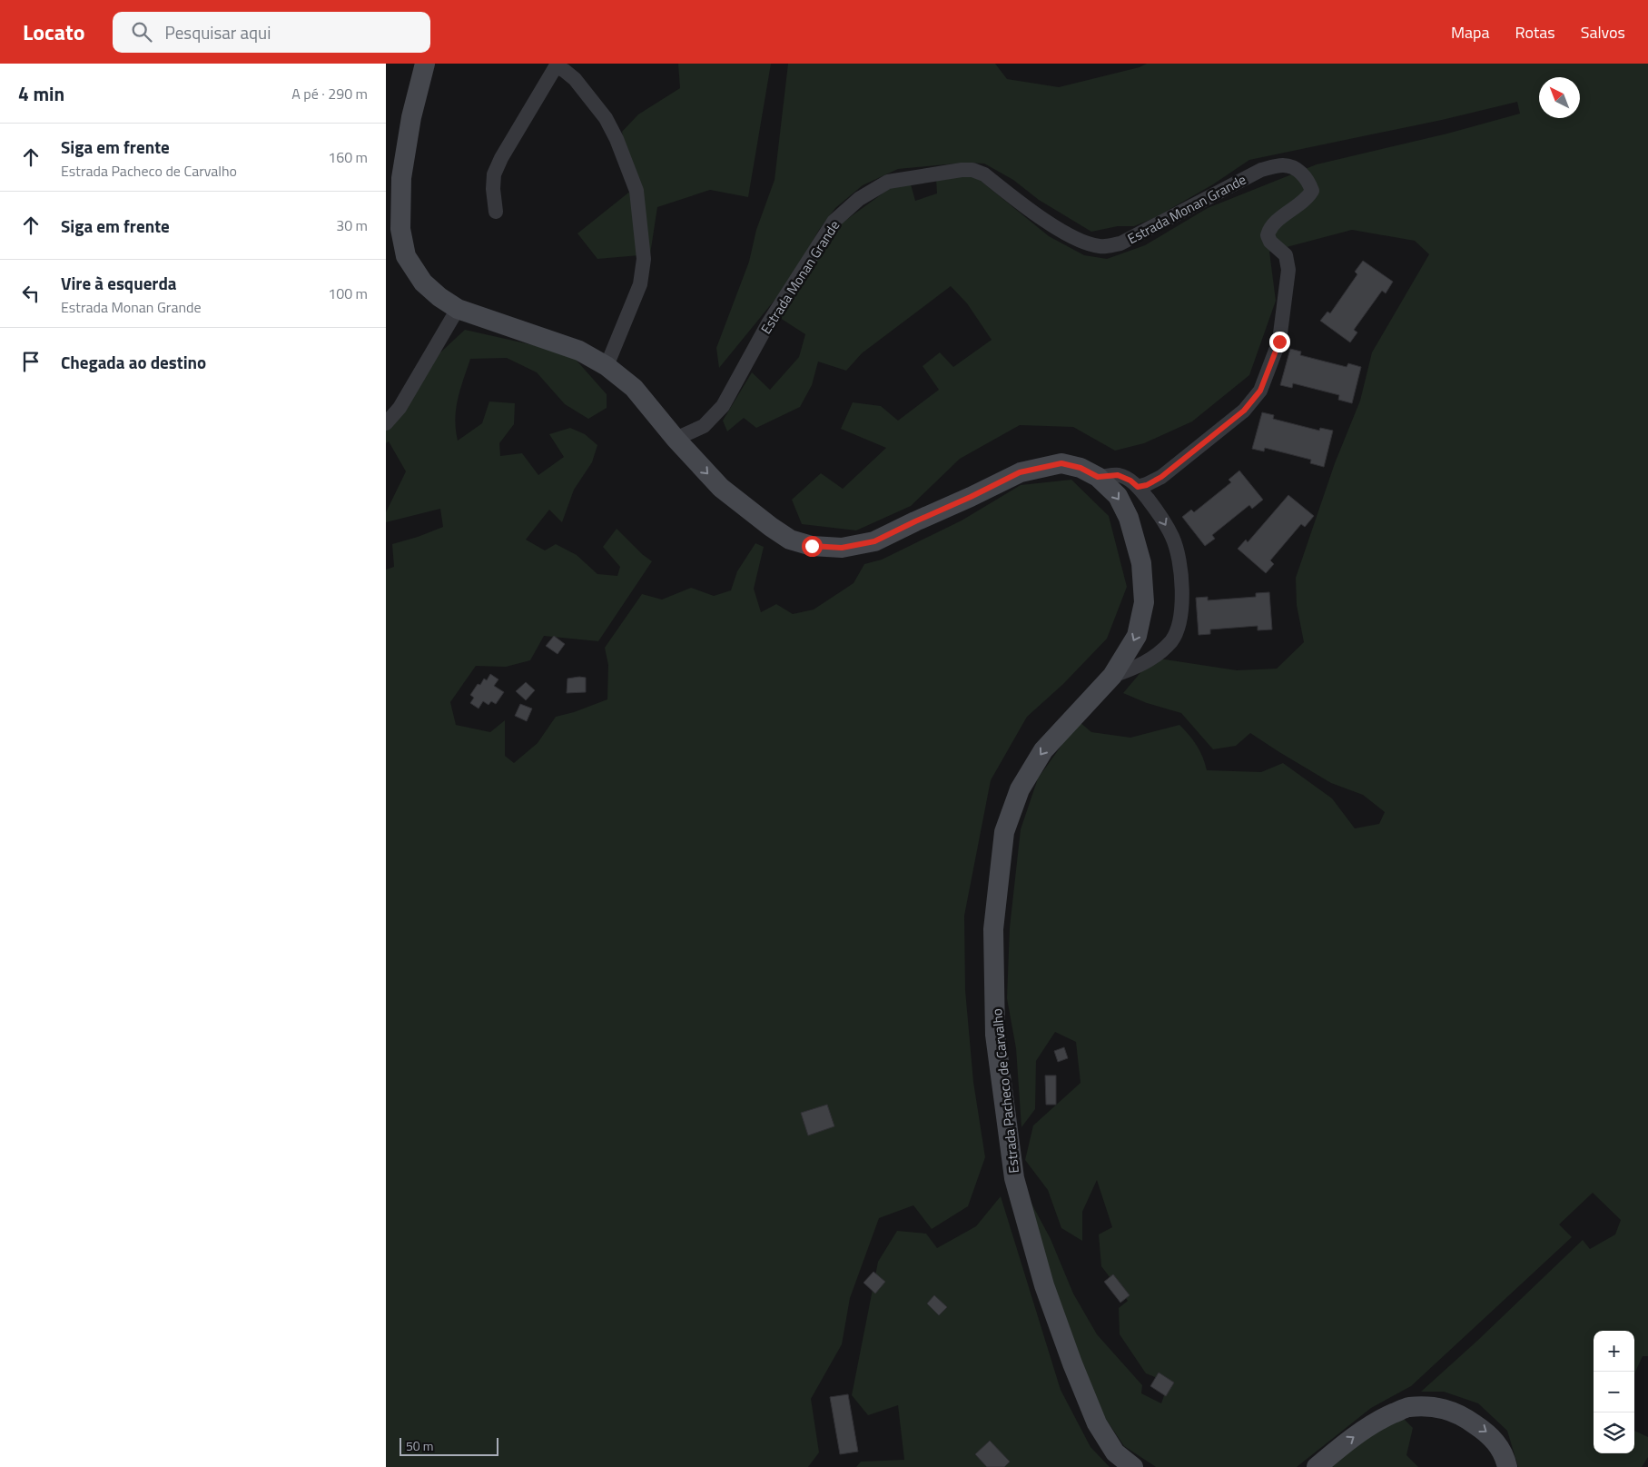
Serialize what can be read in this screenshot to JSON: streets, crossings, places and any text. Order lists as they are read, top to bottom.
{
  "streets": {
    "main road": ["Estrada Pacheco de Carvalho"],
    "street": ["Estrada Monan Grande"]
  },
  "crossings": [
    ["Estrada Monan Grande", "Estrada Pacheco de Carvalho"]
  ],
  "scale_bar": "50 m",
  "north": "top left",
  "page": {
    "header": "Locato",
    "search": "Pesquisar aqui",
    "nav": ["Mapa", "Rotas", "Salvos"],
    "heading": ["4 min", "A pé · 290 m"],
    "list": [
      ["Siga em frente", "Estrada Pacheco de Carvalho", "160 m"],
      ["Siga em frente", "30 m"],
      ["Vire à esquerda", "Estrada Monan Grande", "100 m"],
      "Chegada ao destino"
    ],
    "map_buttons": ["+", "−"],
    "scale": "50 m"
  }
}
